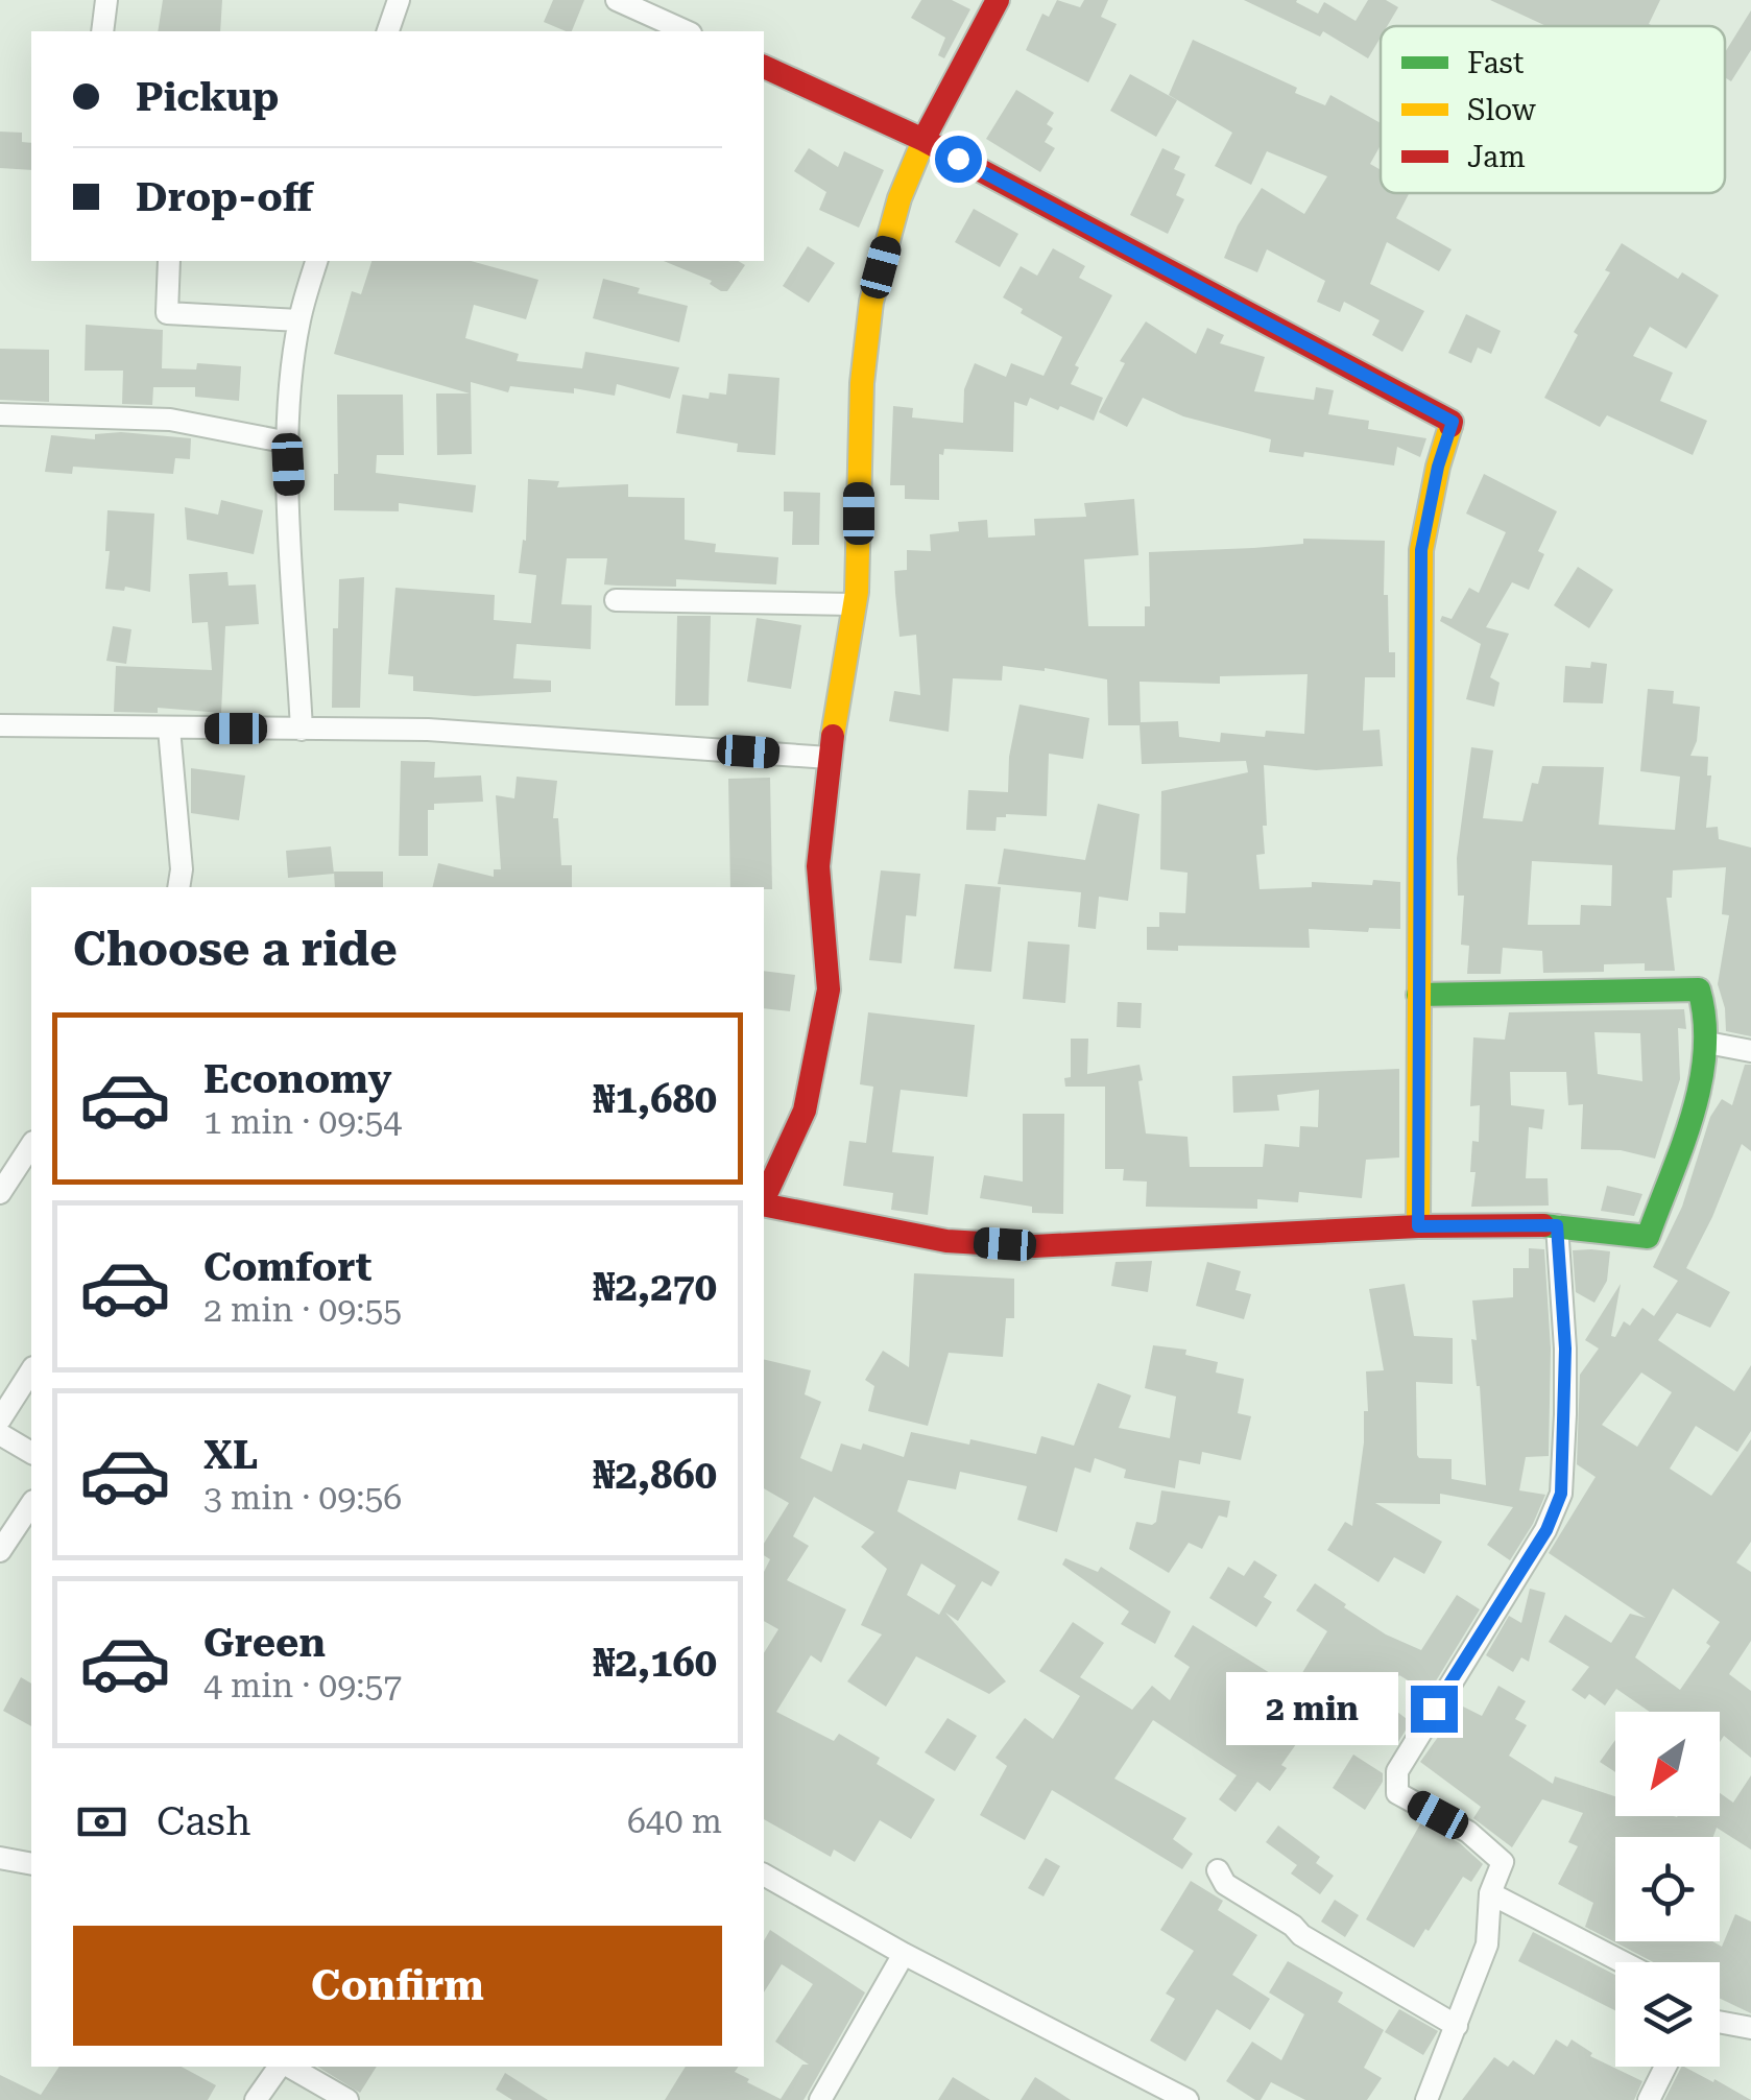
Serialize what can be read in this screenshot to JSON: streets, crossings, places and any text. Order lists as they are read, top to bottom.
{
  "legend": ["Fast", "Slow", "Jam"],
  "north": "bottom left",
  "page": {
    "banner": ["Pickup", "Drop-off"],
    "heading": "Choose a ride",
    "list": [
      {
        "name": "Economy",
        "note": "1 min · 09:54",
        "value": "₦1,680"
      },
      {
        "name": "Comfort",
        "note": "2 min · 09:55",
        "value": "₦2,270"
      },
      {
        "name": "XL",
        "note": "3 min · 09:56",
        "value": "₦2,860"
      },
      {
        "name": "Green",
        "note": "4 min · 09:57",
        "value": "₦2,160"
      }
    ],
    "bubble": "2 min",
    "pay": ["Cash", "640 m"],
    "buttons": "Confirm"
  }
}
